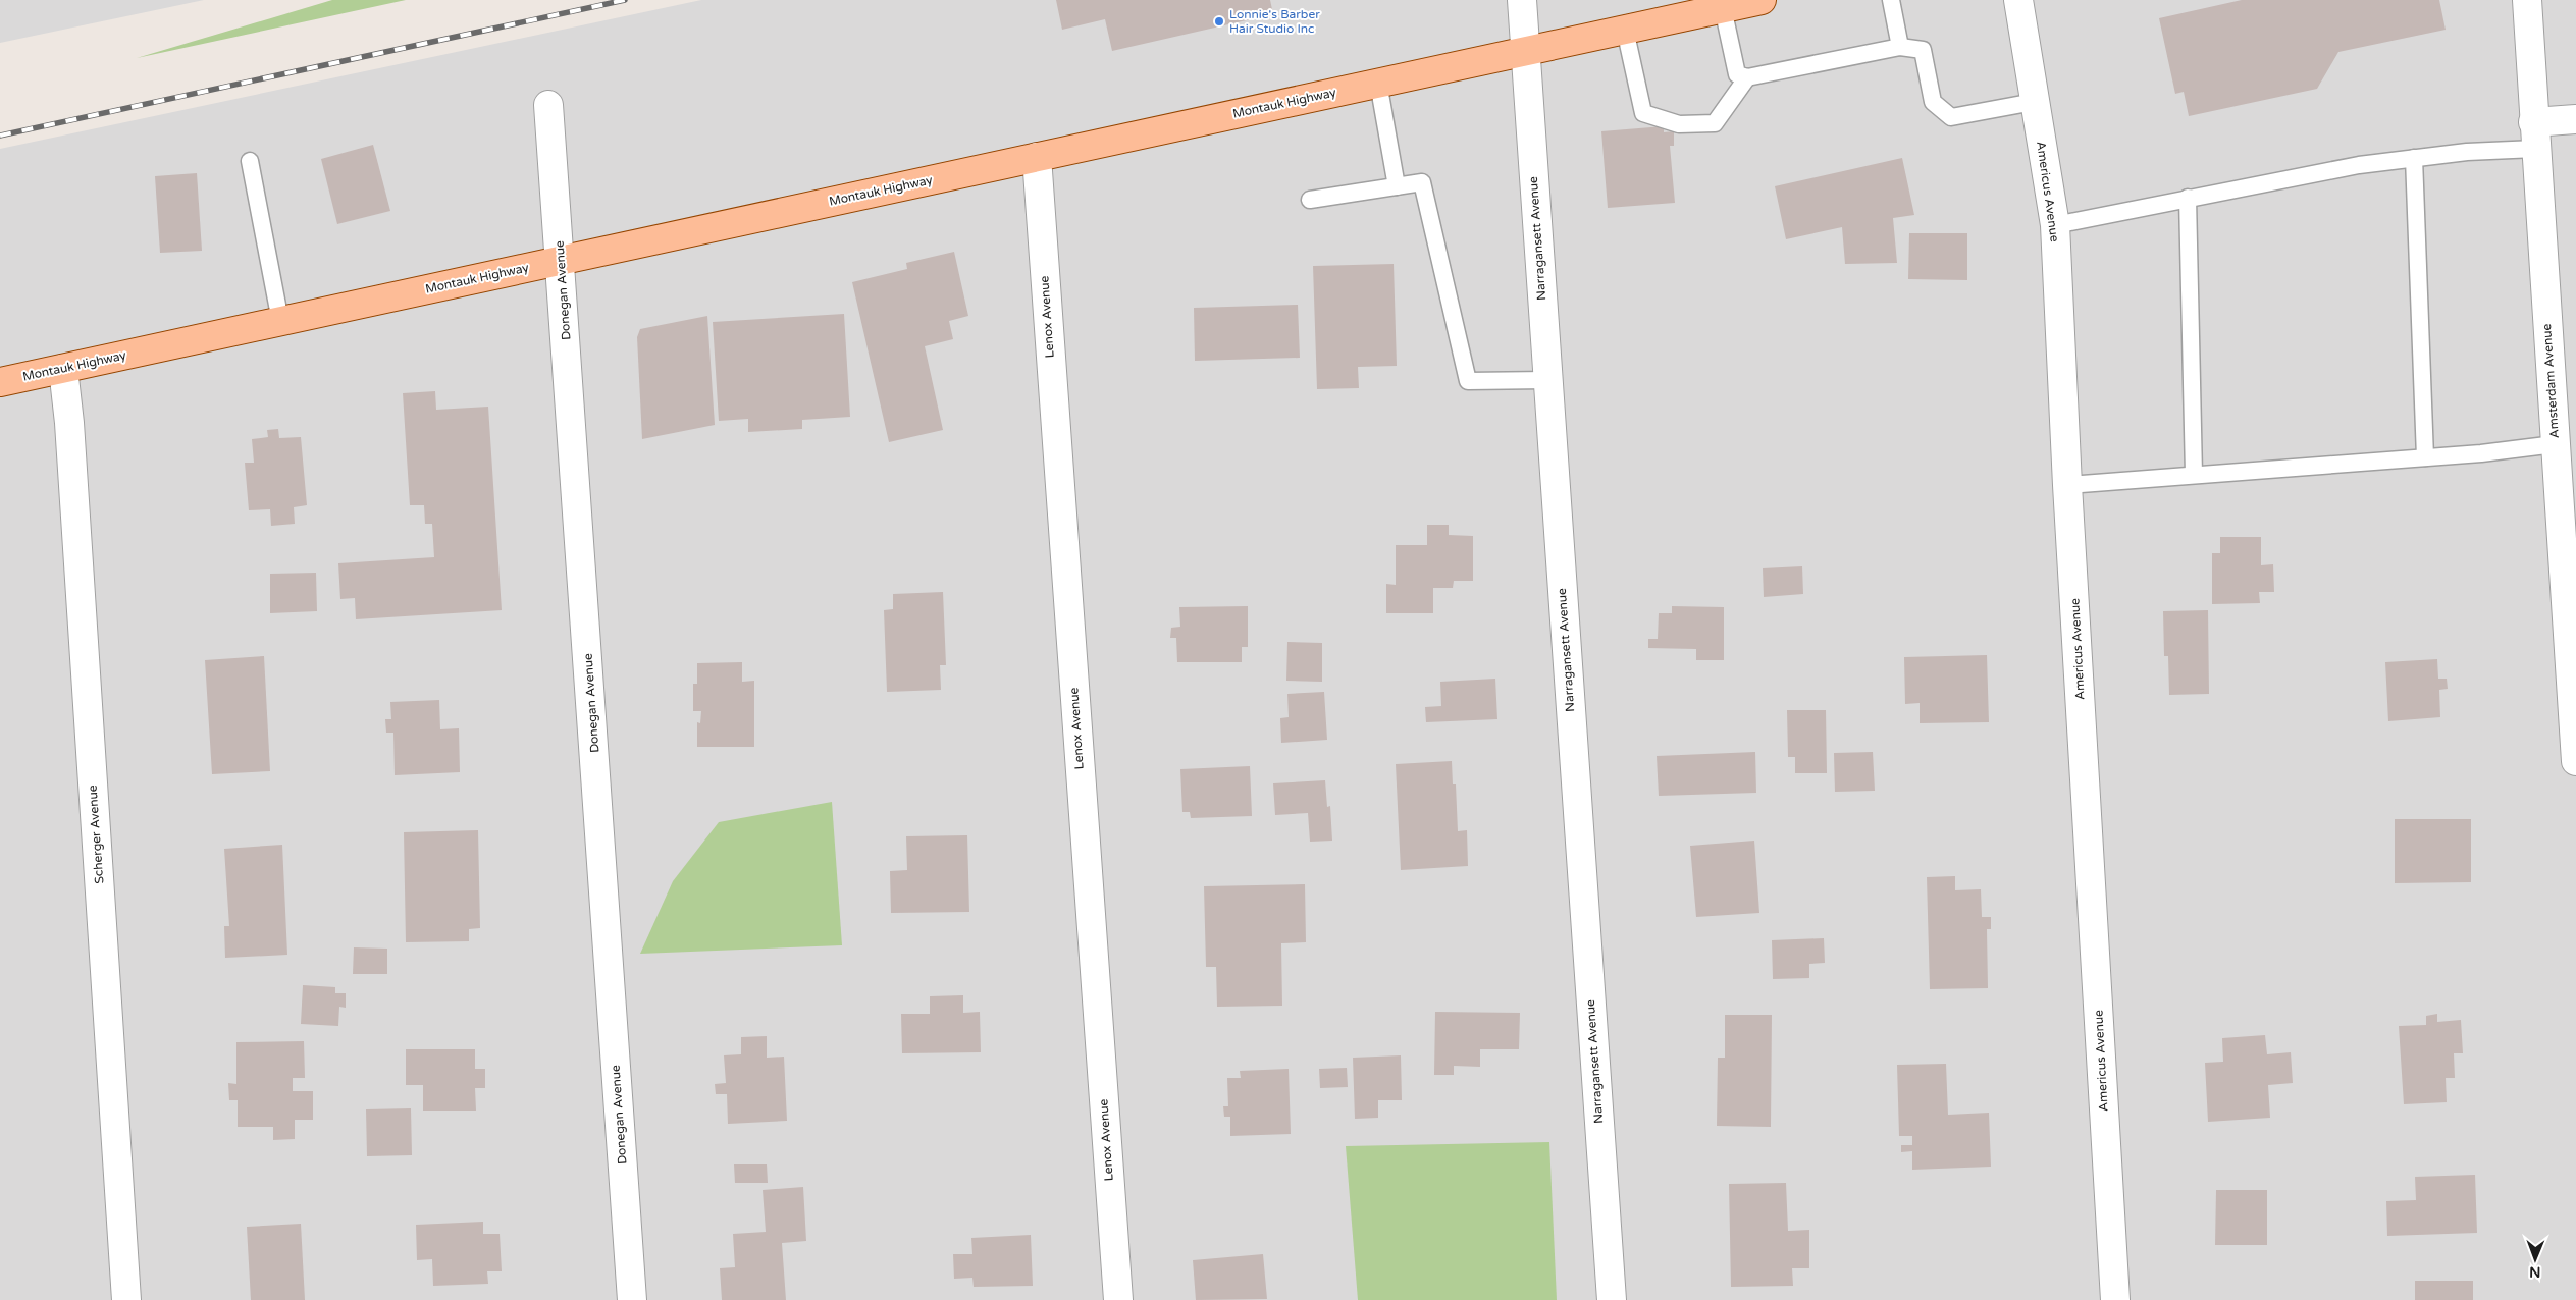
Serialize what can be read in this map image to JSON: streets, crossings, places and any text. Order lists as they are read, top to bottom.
{
  "streets": {
    "main road": ["Montauk Highway"],
    "street": [
      "Americus Avenue",
      "Narragansett Avenue",
      "Donegan Avenue",
      "Lenox Avenue",
      "Amsterdam Avenue",
      "Scherger Avenue"
    ]
  },
  "crossings": [
    ["Montauk Highway", "Narragansett Avenue"],
    ["Montauk Highway", "Donegan Avenue"],
    ["Montauk Highway", "Lenox Avenue"],
    ["Montauk Highway", "Scherger Avenue"]
  ],
  "places": ["Lonnie's Barber Hair Studio Inc"],
  "north": "bottom"
}
